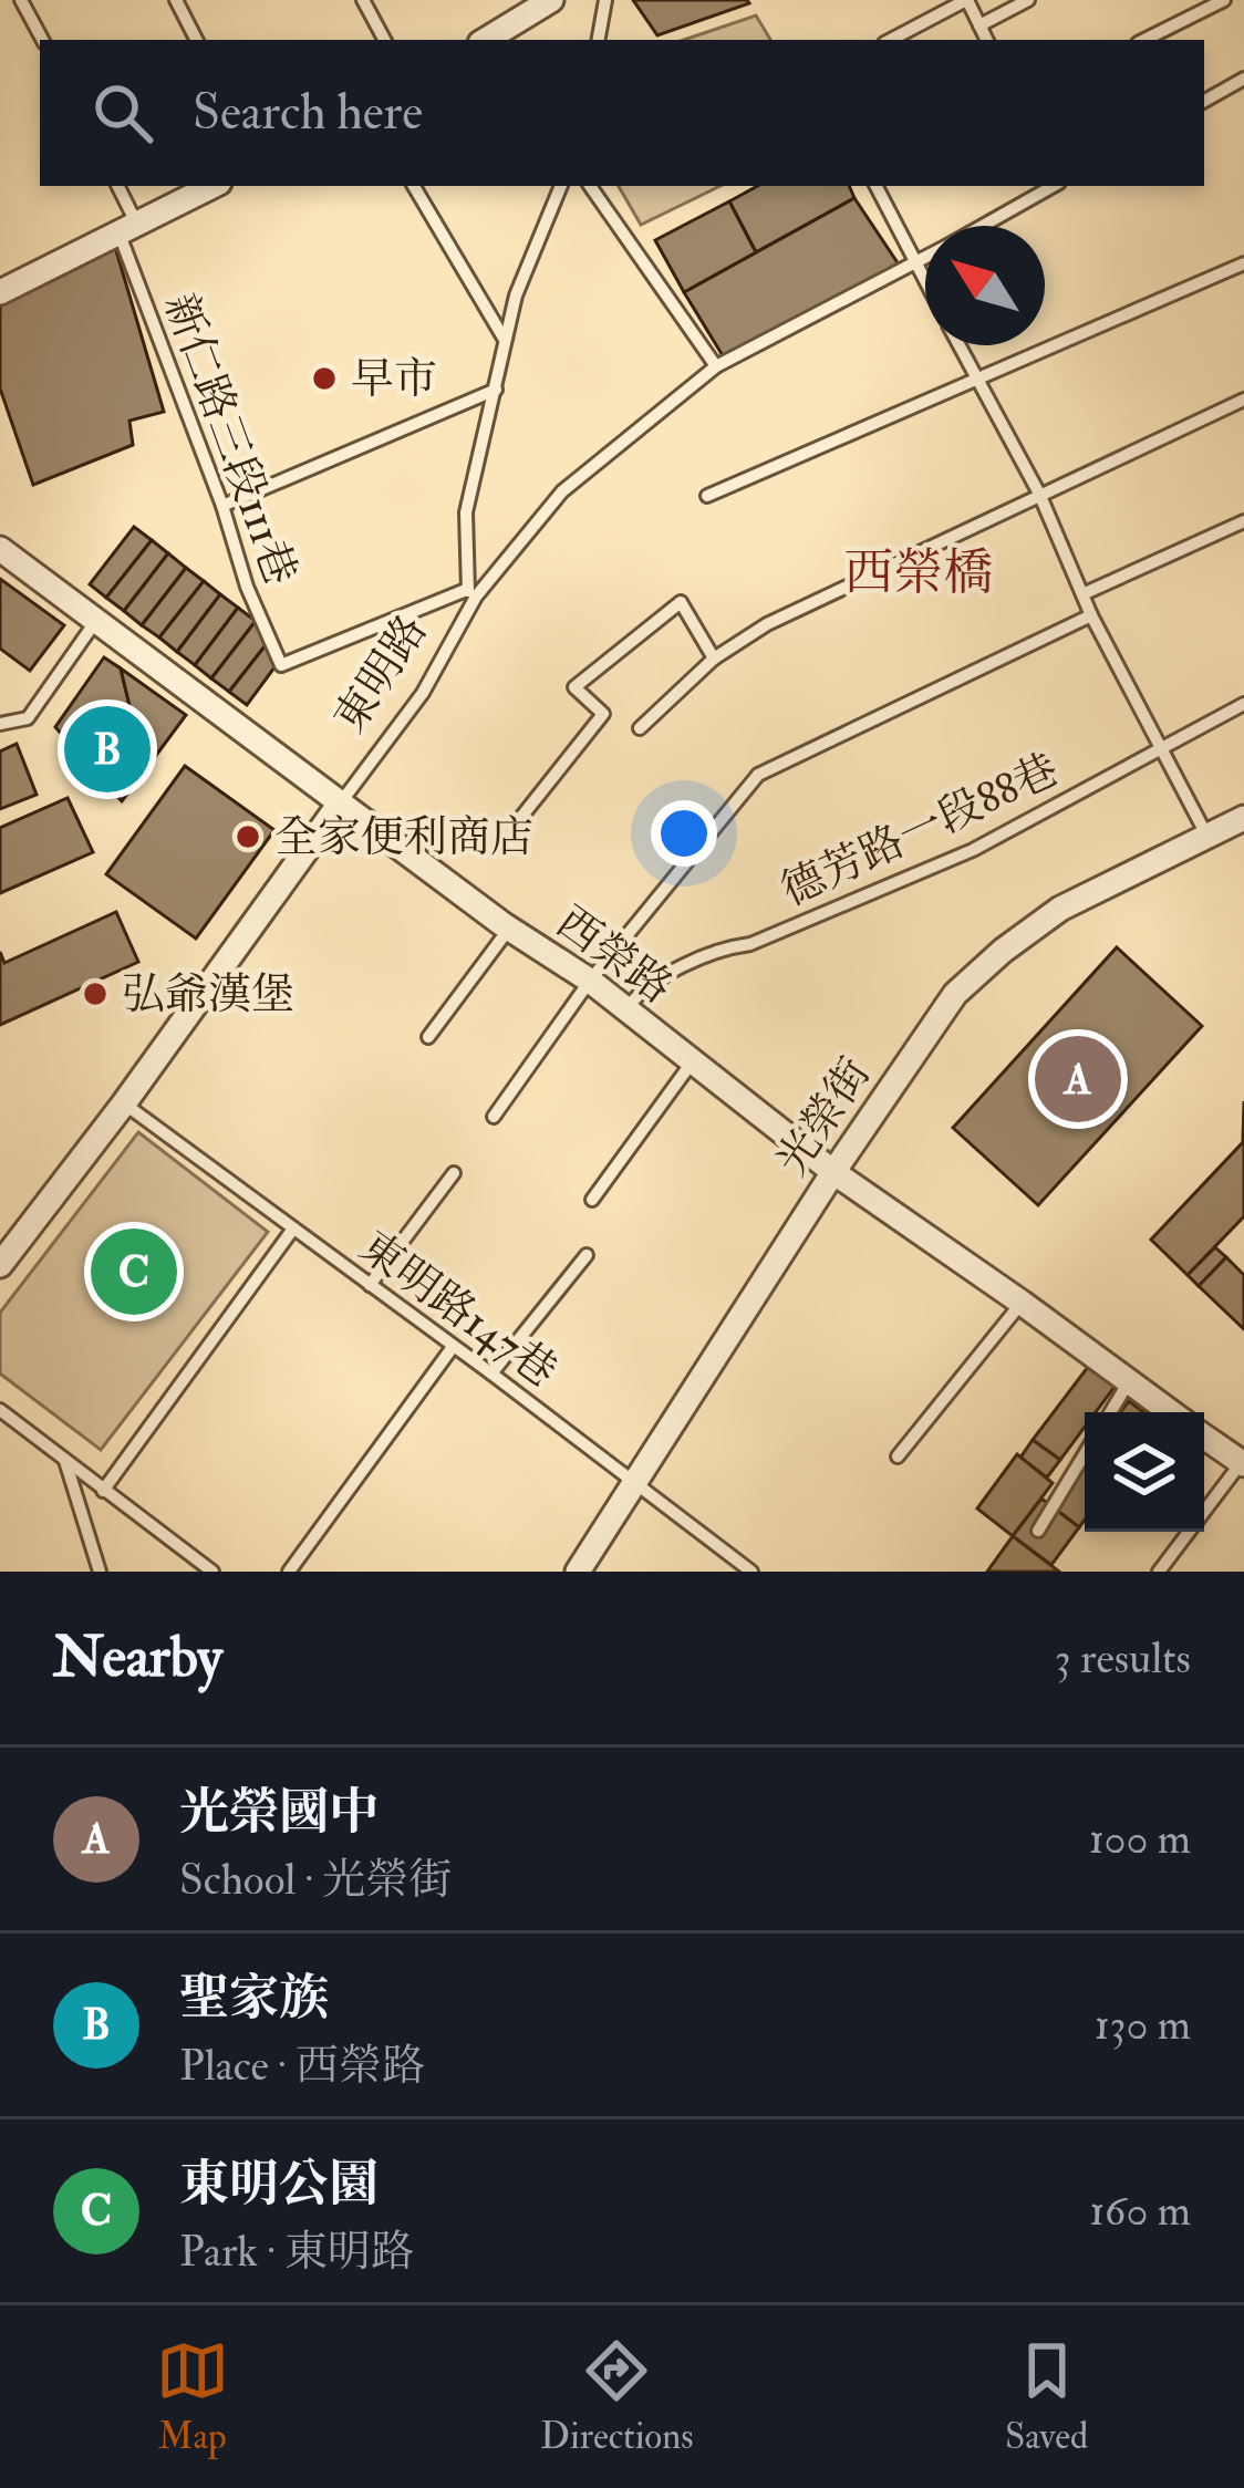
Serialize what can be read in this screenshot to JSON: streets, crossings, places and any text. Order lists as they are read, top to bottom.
{
  "streets": {
    "street": ["東明路", "西榮路", "光榮街"],
    "lane": ["新仁路三段111巷", "德芳路一段88巷", "東明路147巷"]
  },
  "crossings": [
    ["新仁路三段111巷", "東明路"],
    ["東明路", "西榮路"],
    ["東明路", "東明路147巷"],
    ["德芳路一段88巷", "西榮路"],
    ["西榮路", "光榮街"],
    ["光榮街", "東明路147巷"]
  ],
  "districts": ["西榮橋"],
  "places": ["早市", "全家便利商店", "弘爺漢堡"],
  "north": "top left",
  "page": {
    "search": "Search here",
    "pins": ["B", "A", "C"],
    "heading": ["Nearby", "3 results"],
    "list": [
      {
        "mark": "A",
        "name": "光榮國中",
        "note": "School · 光榮街",
        "value": "100 m"
      },
      {
        "mark": "B",
        "name": "聖家族",
        "note": "Place · 西榮路",
        "value": "130 m"
      },
      {
        "mark": "C",
        "name": "東明公園",
        "note": "Park · 東明路",
        "value": "160 m"
      }
    ],
    "nav": ["Map", "Directions", "Saved"]
  }
}
